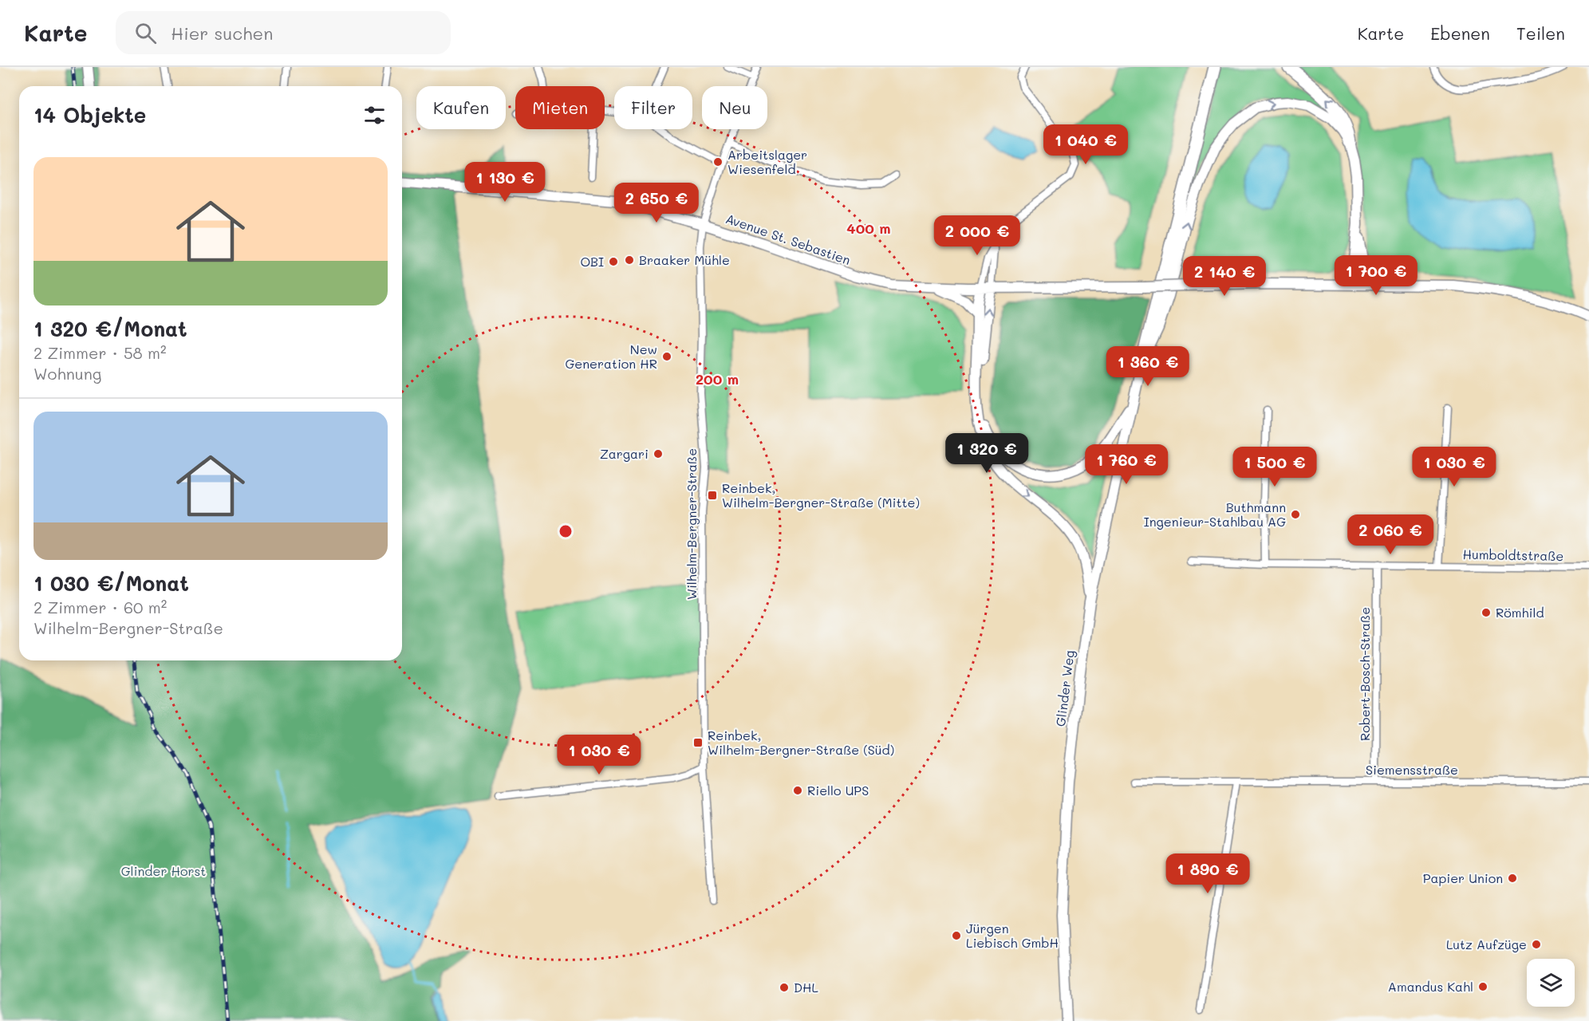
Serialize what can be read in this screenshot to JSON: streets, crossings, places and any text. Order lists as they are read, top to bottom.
{
  "streets": {
    "main road": ["Avenue St. Sebastien", "Glinder Weg"],
    "street": [
      "Wilhelm-Bergner-Straße",
      "Humboldtstraße",
      "Robert-Bosch-Straße",
      "Siemensstraße"
    ]
  },
  "crossings": [
    ["Avenue St. Sebastien", "Wilhelm-Bergner-Straße"],
    ["Humboldtstraße", "Robert-Bosch-Straße"],
    ["Robert-Bosch-Straße", "Siemensstraße"]
  ],
  "parks": ["Glinder Horst"],
  "places": {
    "other": [
      "Arbeitslager Wiesenfeld",
      "Braaker Mühle",
      "OBI",
      "New Generation HR",
      "Zargari",
      "Buthmann Ingenieur-Stahlbau AG",
      "Römhild",
      "Riello UPS",
      "Papier Union",
      "Jürgen Liebisch GmbH",
      "Lutz Aufzüge",
      "Amandus Kahl",
      "DHL"
    ],
    "transit": ["Reinbek, Wilhelm-Bergner-Straße (Mitte)", "Reinbek, Wilhelm-Bergner-Straße (Süd)"]
  },
  "page": {
    "header": "Karte",
    "search": "Hier suchen",
    "nav": ["Karte", "Ebenen", "Teilen"],
    "chip": [
      "Kaufen",
      "Mieten",
      "Filter",
      "Neu"
    ],
    "heading": "14 Objekte",
    "price": [
      "1 040 €",
      "1 130 €",
      "2 650 €",
      "2 000 €",
      "1 700 €",
      "2 140 €",
      "1 360 €",
      "1 320 €",
      "1 760 €",
      "1 500 €",
      "1 030 €",
      "2 060 €",
      "1 030 €",
      "1 890 €"
    ],
    "list": [
      {
        "name": "1 320 €/Monat",
        "note": "2 Zimmer · 58 m² · Wohnung"
      },
      {
        "name": "1 030 €/Monat",
        "note": "2 Zimmer · 60 m² · Wilhelm-Bergner-Straße"
      }
    ]
  },
  "rings": ["400 m", "200 m"]
}
